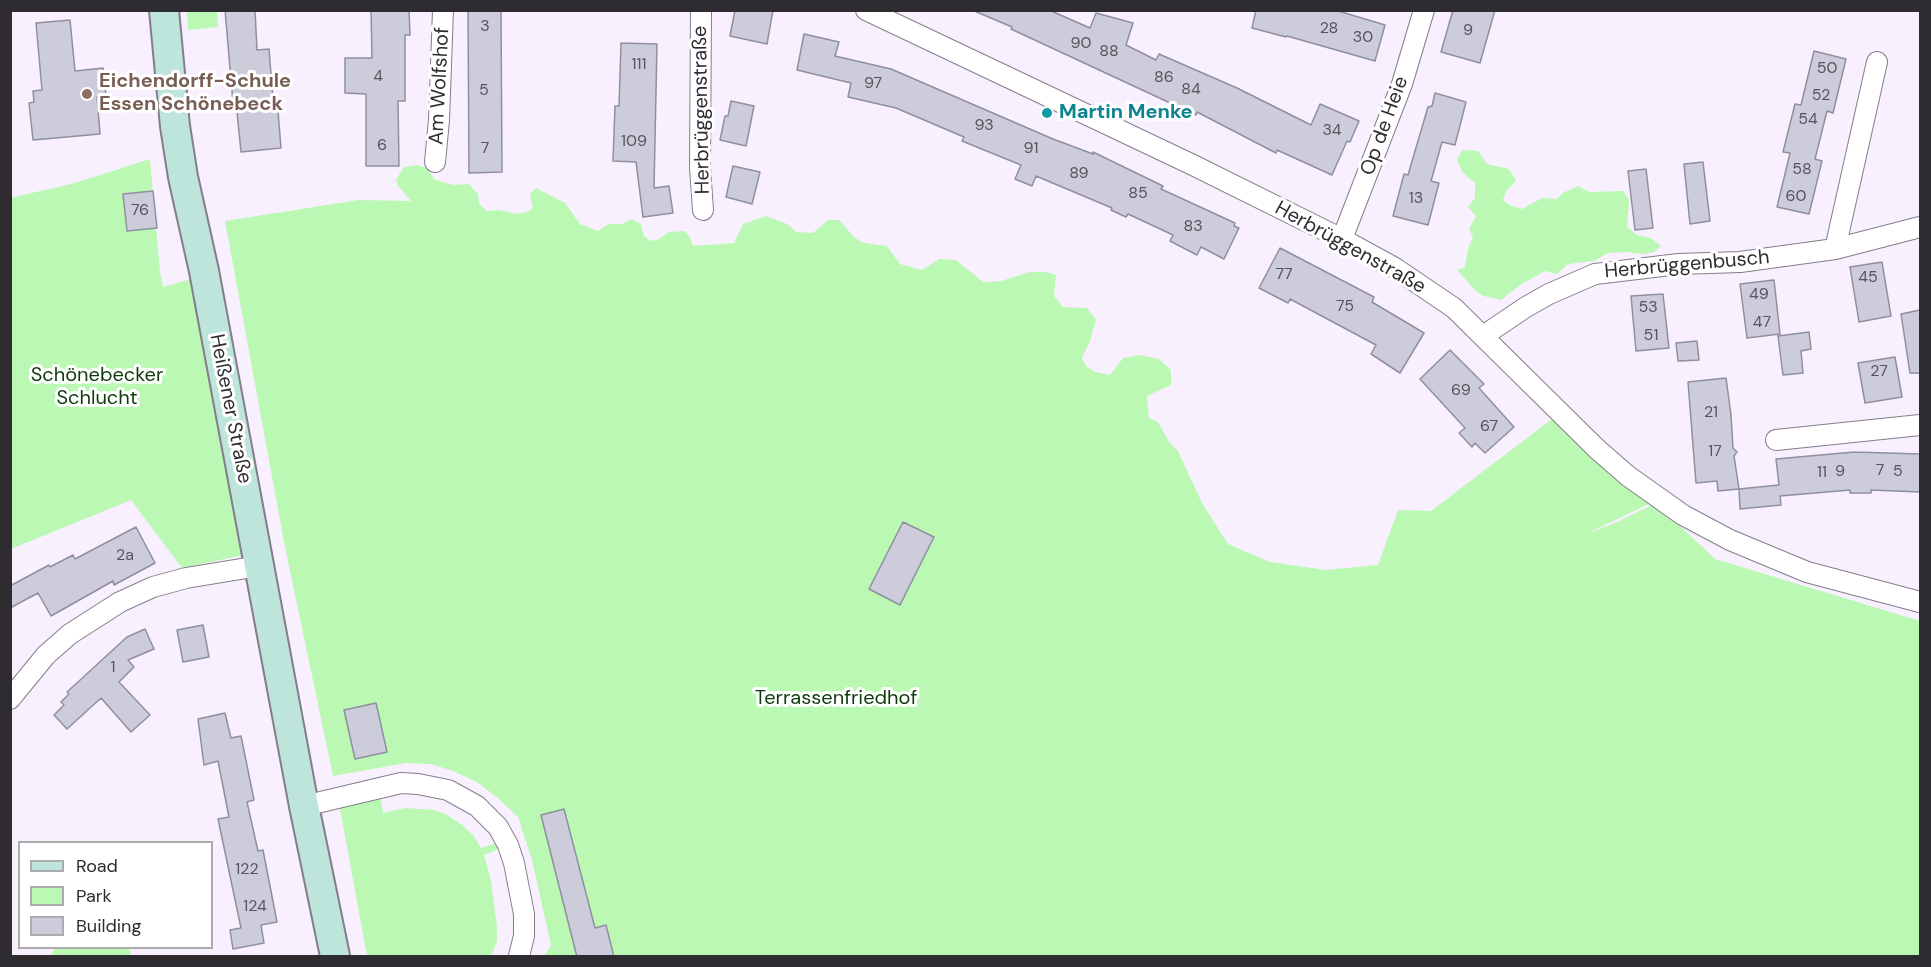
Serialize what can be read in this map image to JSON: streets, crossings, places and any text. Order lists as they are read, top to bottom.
{
  "streets": {
    "street": [
      "Am Wolfshof",
      "Herbrüggenstraße",
      "Op de Heie",
      "Herbrüggenbusch",
      "Heißener Straße"
    ]
  },
  "crossings": [
    ["Herbrüggenstraße", "Op de Heie"],
    ["Herbrüggenstraße", "Herbrüggenbusch"]
  ],
  "parks": ["Schönebecker Schlucht", "Terrassenfriedhof"],
  "places": ["Eichendorff-Schule Essen Schönebeck", "Martin Menke"],
  "house_numbers": [
    "3",
    "28",
    "9",
    "30",
    "90",
    "88",
    "111",
    "50",
    "4",
    "86",
    "97",
    "84",
    "5",
    "52",
    "54",
    "93",
    "34",
    "109",
    "6",
    "7",
    "91",
    "58",
    "89",
    "85",
    "60",
    "13",
    "76",
    "83",
    "77",
    "45",
    "49",
    "75",
    "53",
    "47",
    "51",
    "27",
    "69",
    "21",
    "67",
    "17",
    "7",
    "9",
    "5",
    "11",
    "2a",
    "1",
    "122",
    "124"
  ],
  "legend": ["Road", "Park", "Building"]
}
